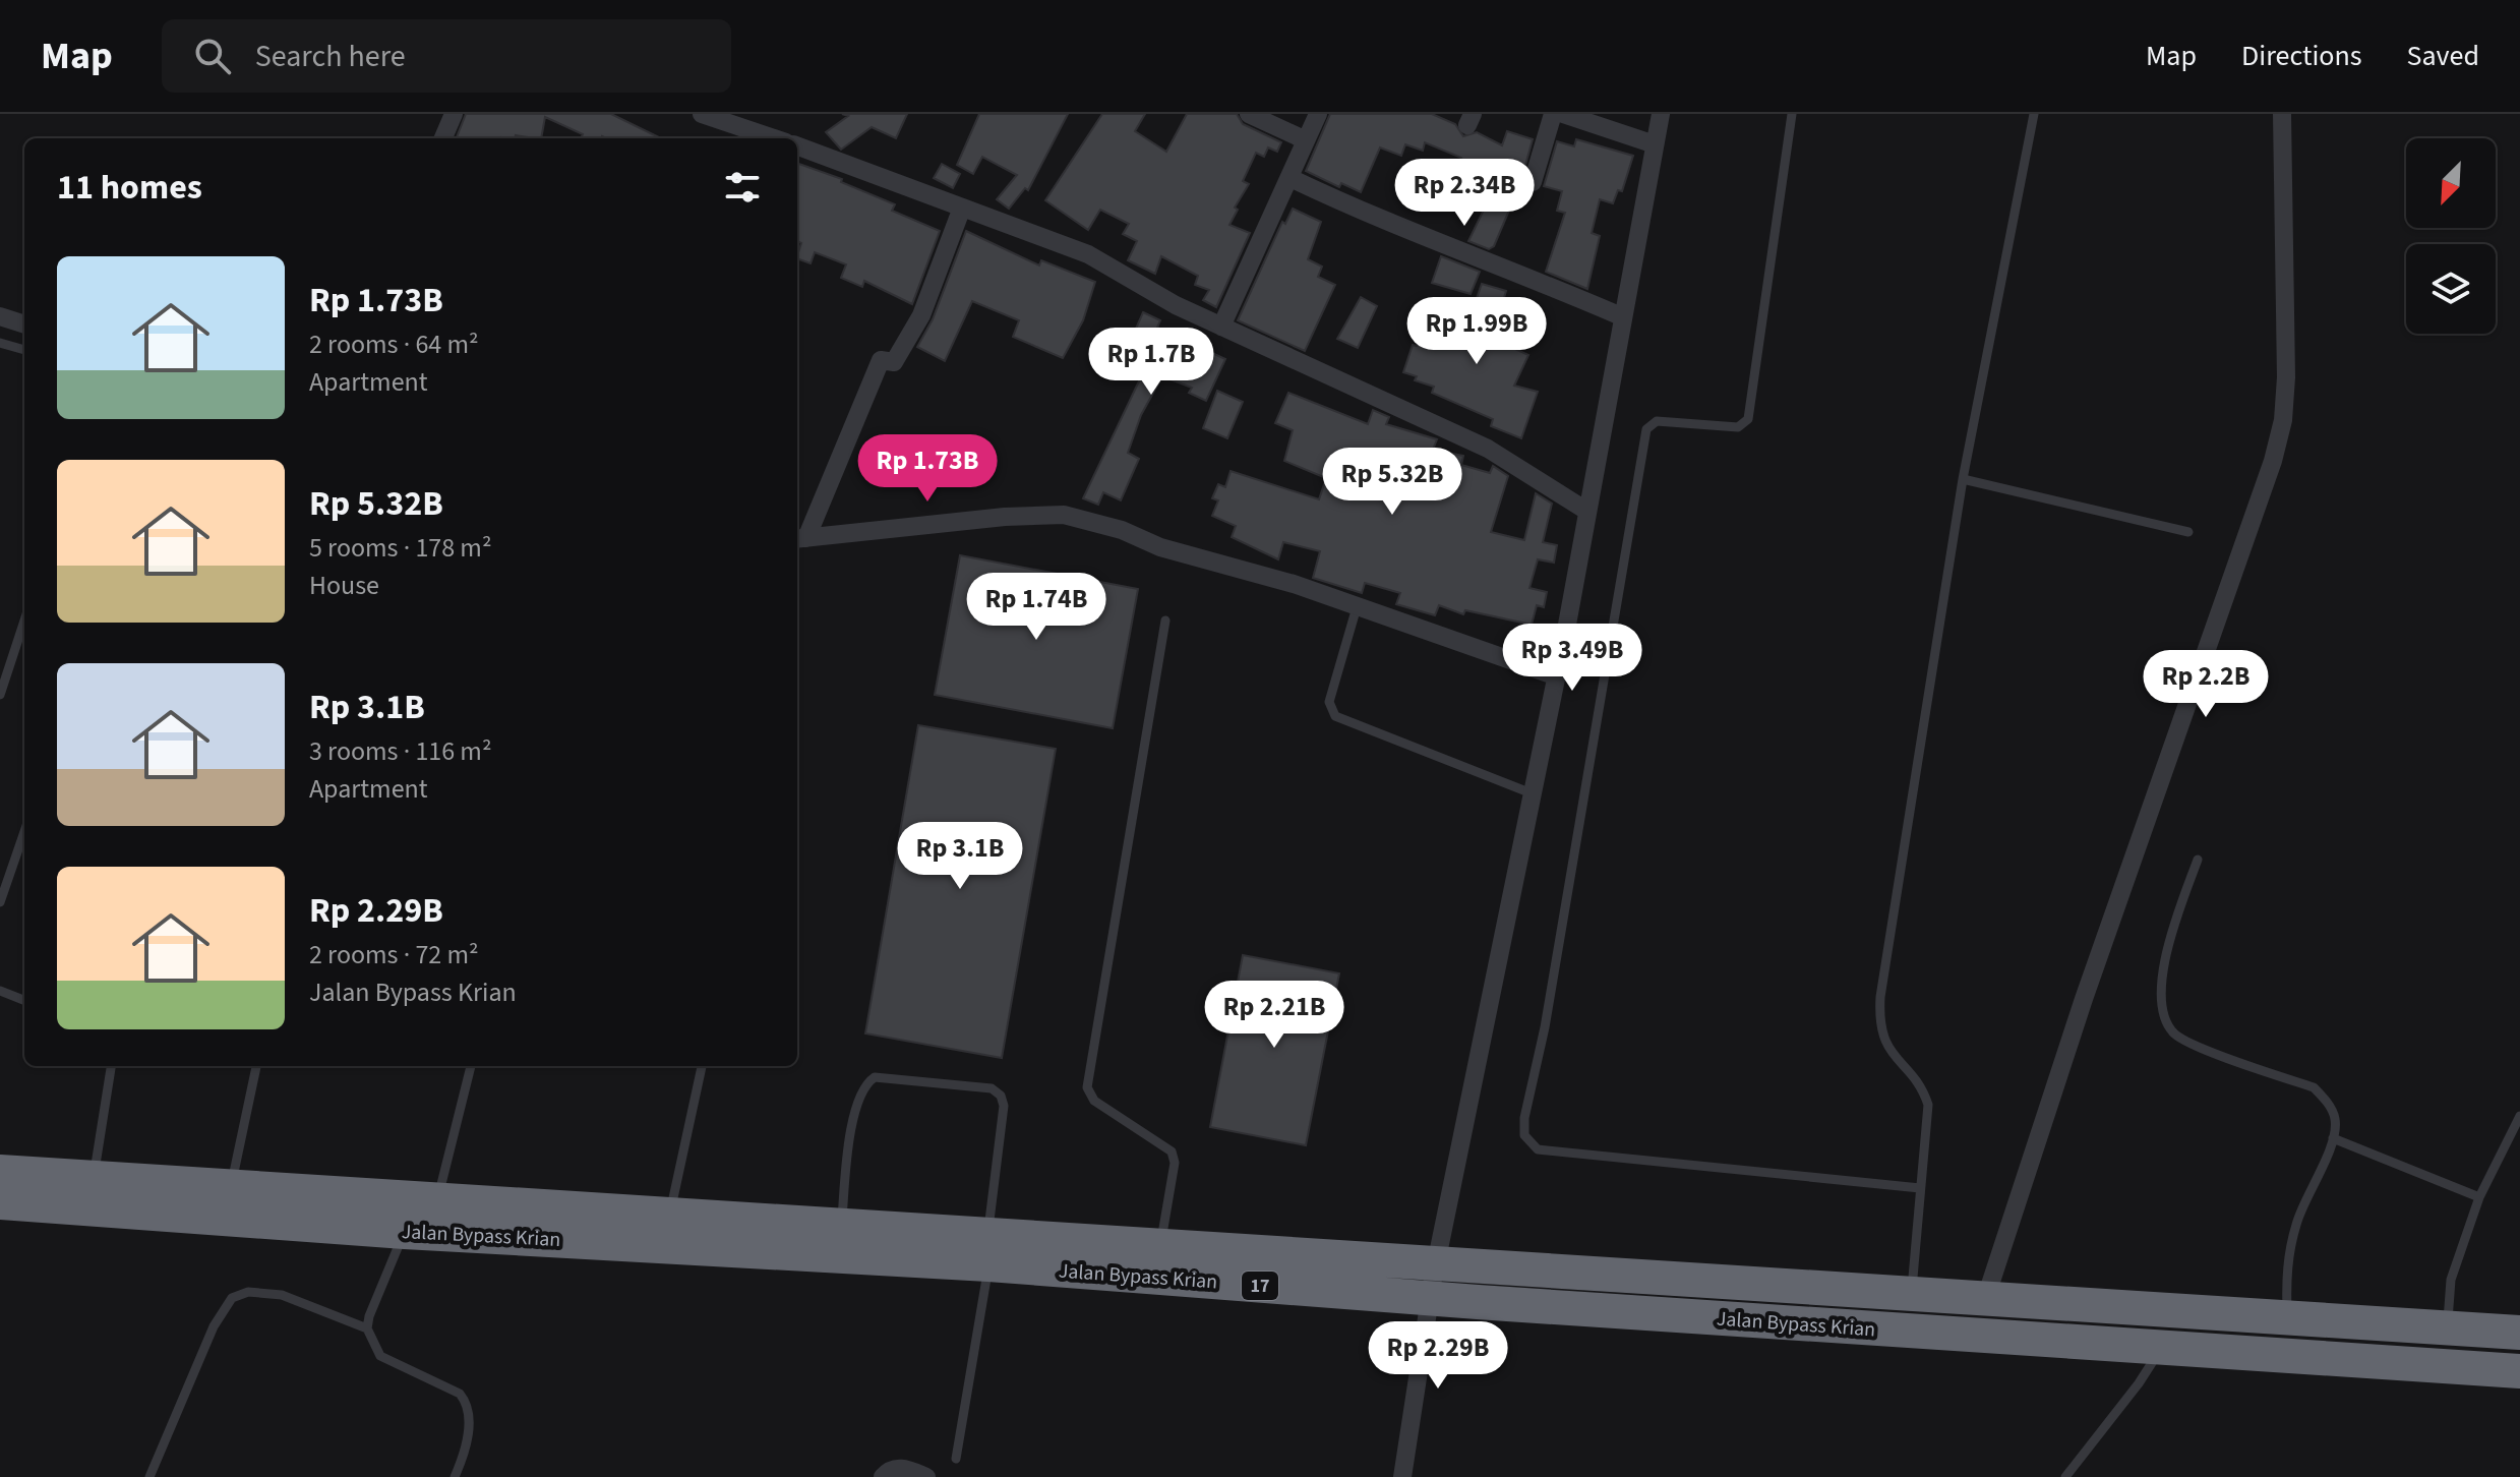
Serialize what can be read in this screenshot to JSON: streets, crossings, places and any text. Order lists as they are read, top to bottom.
{
  "streets": {
    "highway": ["Jalan Bypass Krian", "17"]
  },
  "north": "bottom left",
  "page": {
    "header": "Map",
    "search": "Search here",
    "nav": ["Map", "Directions", "Saved"],
    "heading": "11 homes",
    "price": [
      "Rp 2.34B",
      "Rp 1.99B",
      "Rp 1.7B",
      "Rp 1.73B",
      "Rp 5.32B",
      "Rp 1.74B",
      "Rp 3.49B",
      "Rp 2.2B",
      "Rp 3.1B",
      "Rp 2.21B",
      "Rp 2.29B"
    ],
    "list": [
      {
        "name": "Rp 1.73B",
        "note": "2 rooms · 64 m² · Apartment"
      },
      {
        "name": "Rp 5.32B",
        "note": "5 rooms · 178 m² · House"
      },
      {
        "name": "Rp 3.1B",
        "note": "3 rooms · 116 m² · Apartment"
      },
      {
        "name": "Rp 2.29B",
        "note": "2 rooms · 72 m² · Jalan Bypass Krian"
      }
    ]
  }
}
